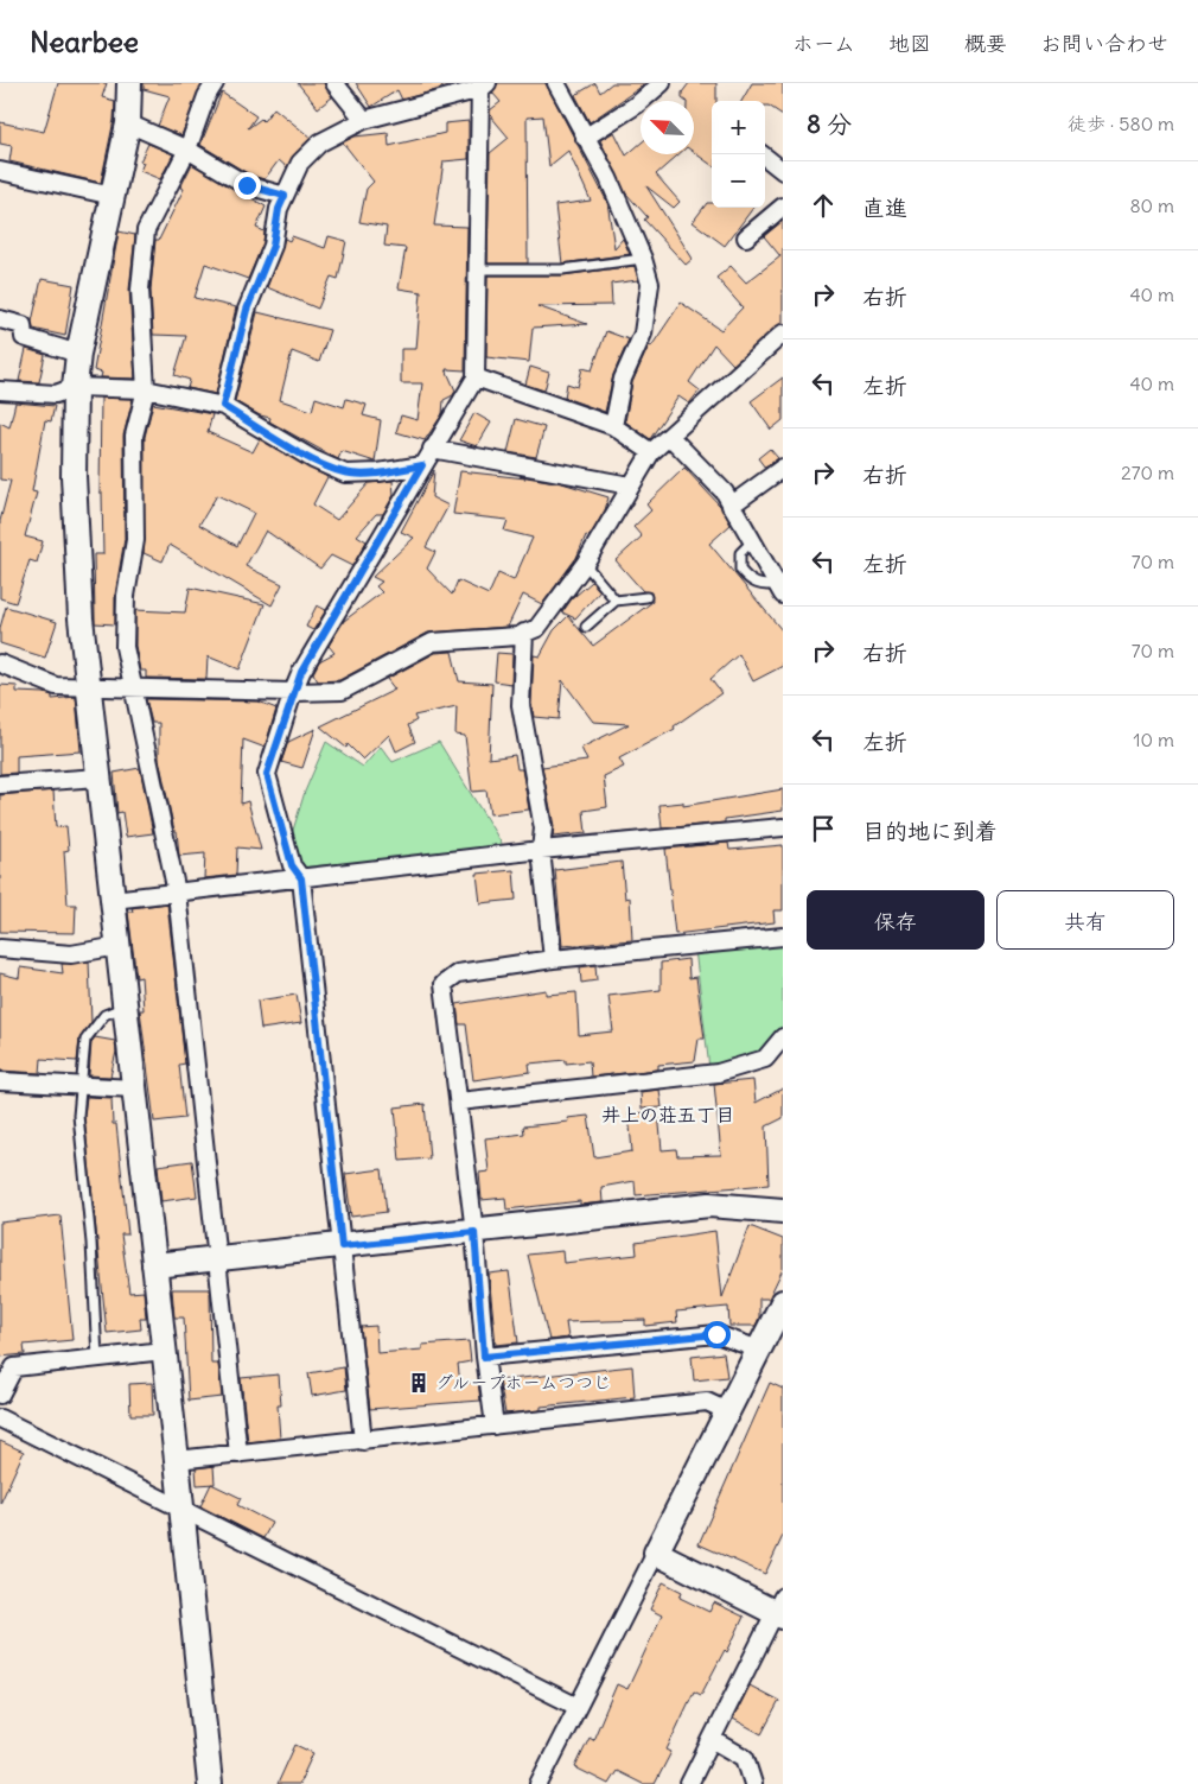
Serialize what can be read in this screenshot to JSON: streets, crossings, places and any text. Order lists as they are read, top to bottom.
{
  "districts": ["井上の荘五丁目"],
  "places": {
    "building": ["グループホームつつじ"]
  },
  "north": "top left",
  "page": {
    "header": "Nearbee",
    "nav": [
      "ホーム",
      "地図",
      "概要",
      "お問い合わせ"
    ],
    "heading": ["8 分", "徒歩 · 580 m"],
    "map_buttons": ["+", "−"],
    "list": [
      ["直進", "80 m"],
      ["右折", "40 m"],
      ["左折", "40 m"],
      ["右折", "270 m"],
      ["左折", "70 m"],
      ["右折", "70 m"],
      ["左折", "10 m"],
      "目的地に到着"
    ],
    "buttons": ["保存", "共有"]
  }
}
